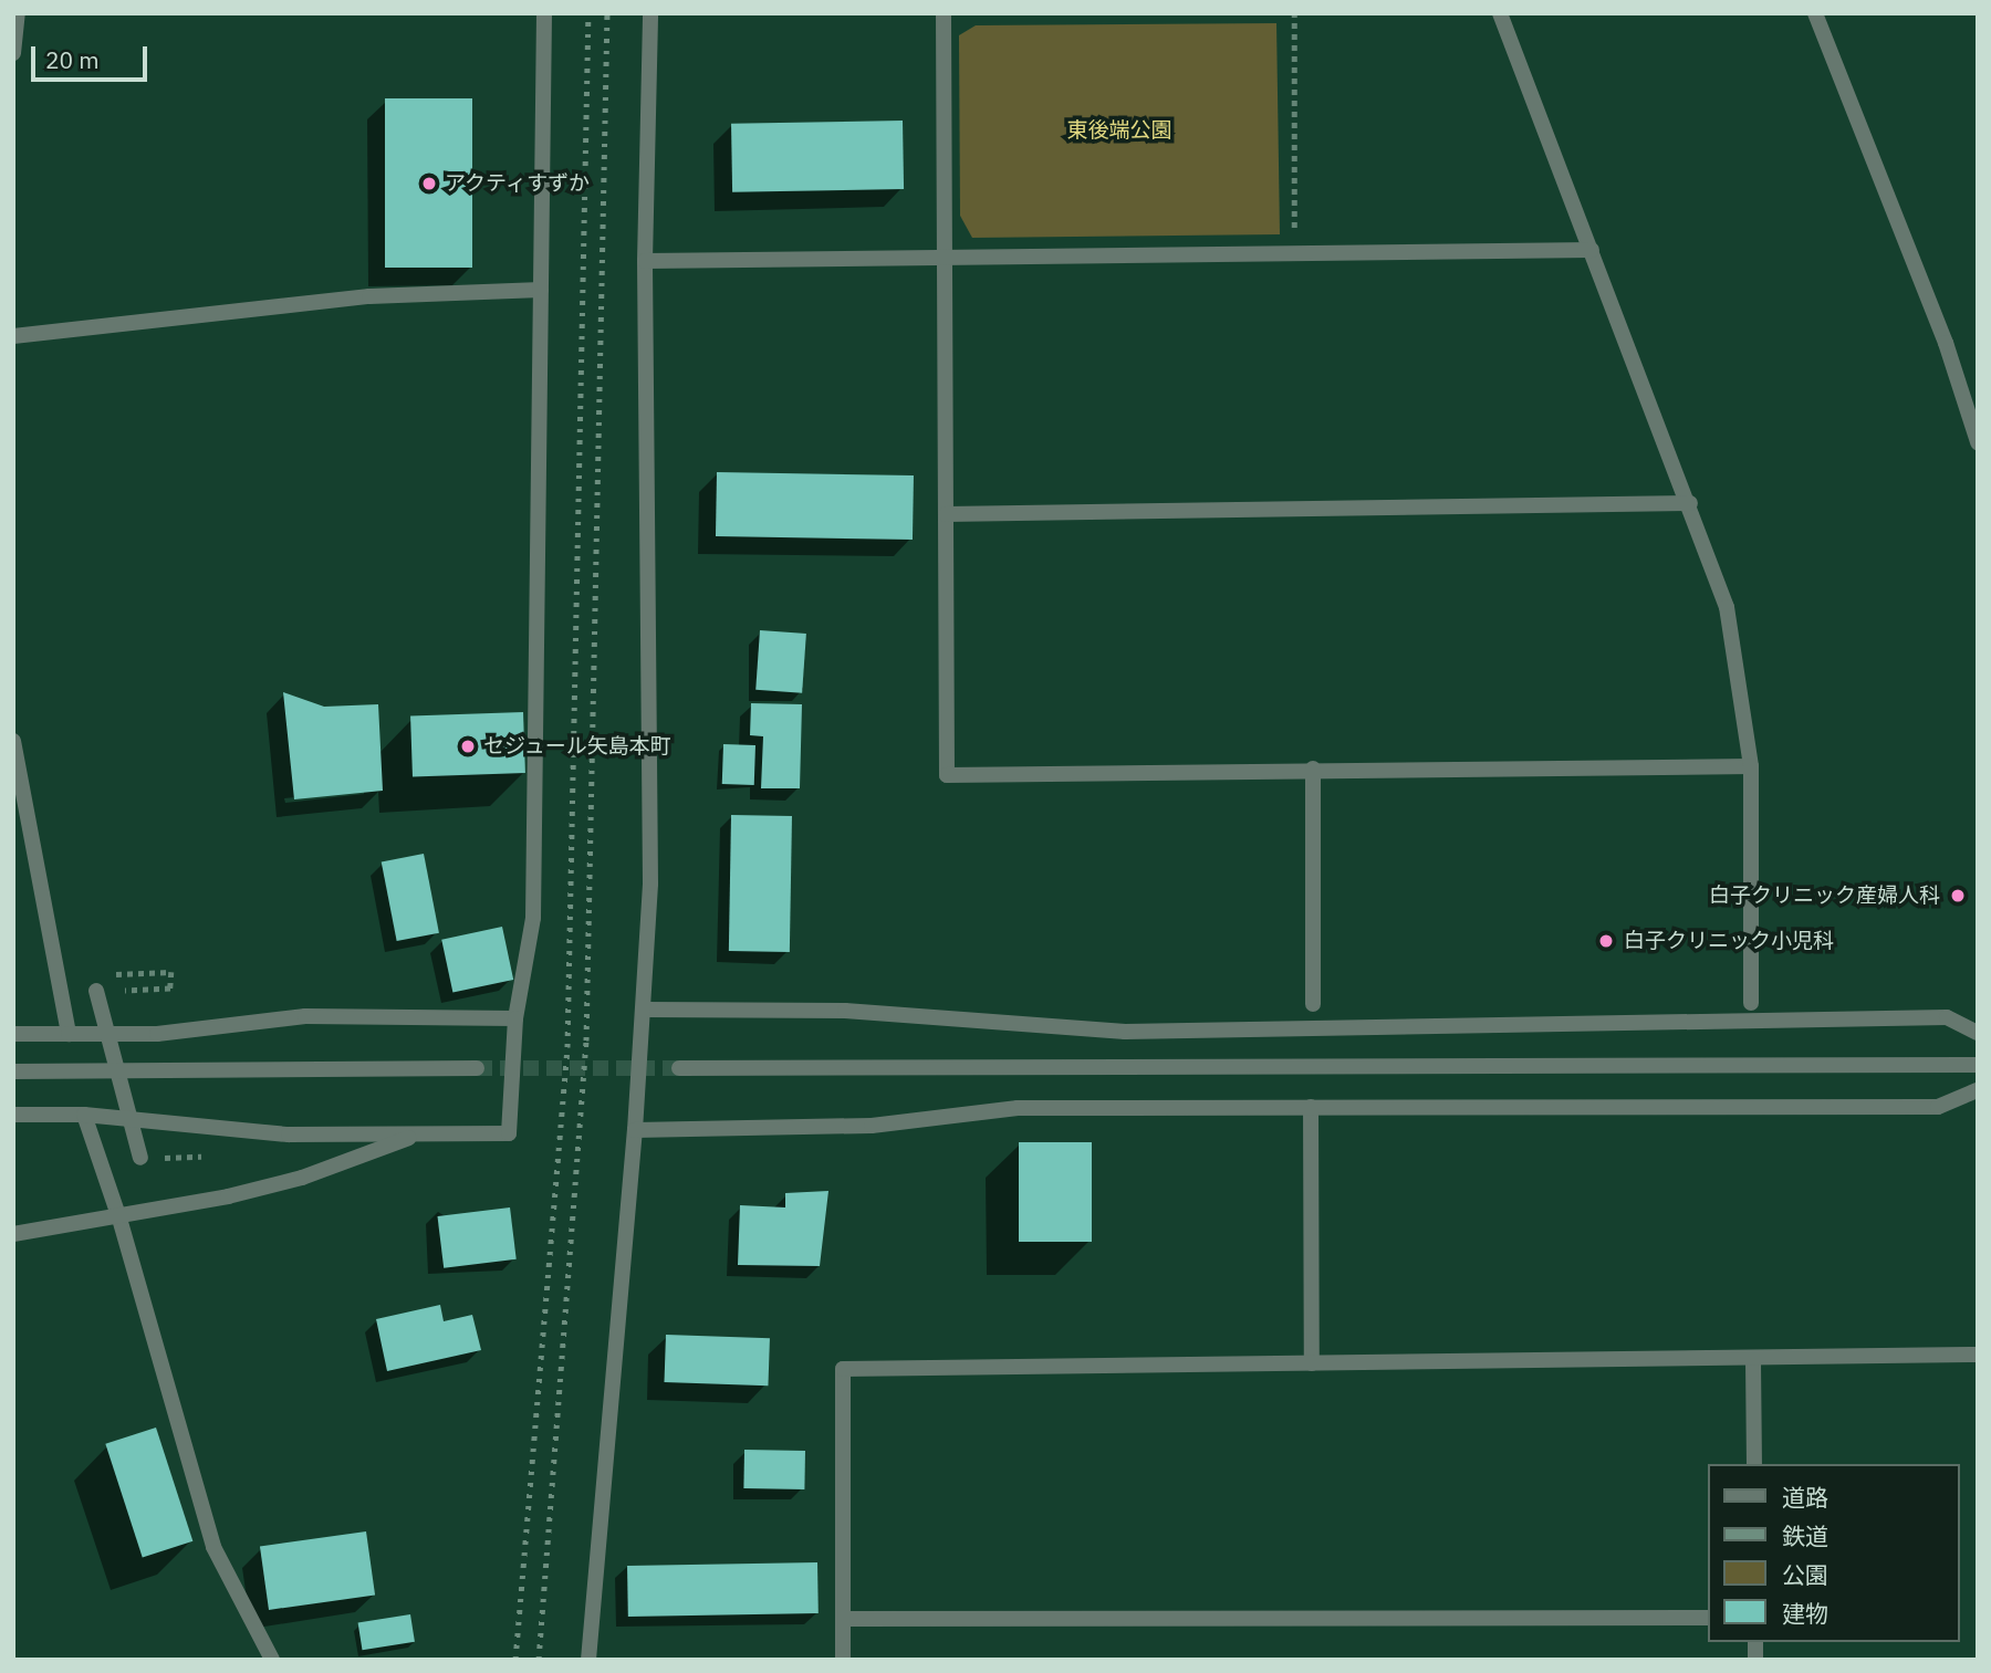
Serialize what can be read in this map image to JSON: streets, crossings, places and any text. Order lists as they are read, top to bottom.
{
  "parks": ["東後端公園"],
  "places": [
    "アクティすずか",
    "セジュール矢島本町",
    "白子クリニック産婦人科",
    "白子クリニック小児科"
  ],
  "legend": [
    "道路",
    "鉄道",
    "公園",
    "建物"
  ],
  "scale_bar": "20 m"
}
